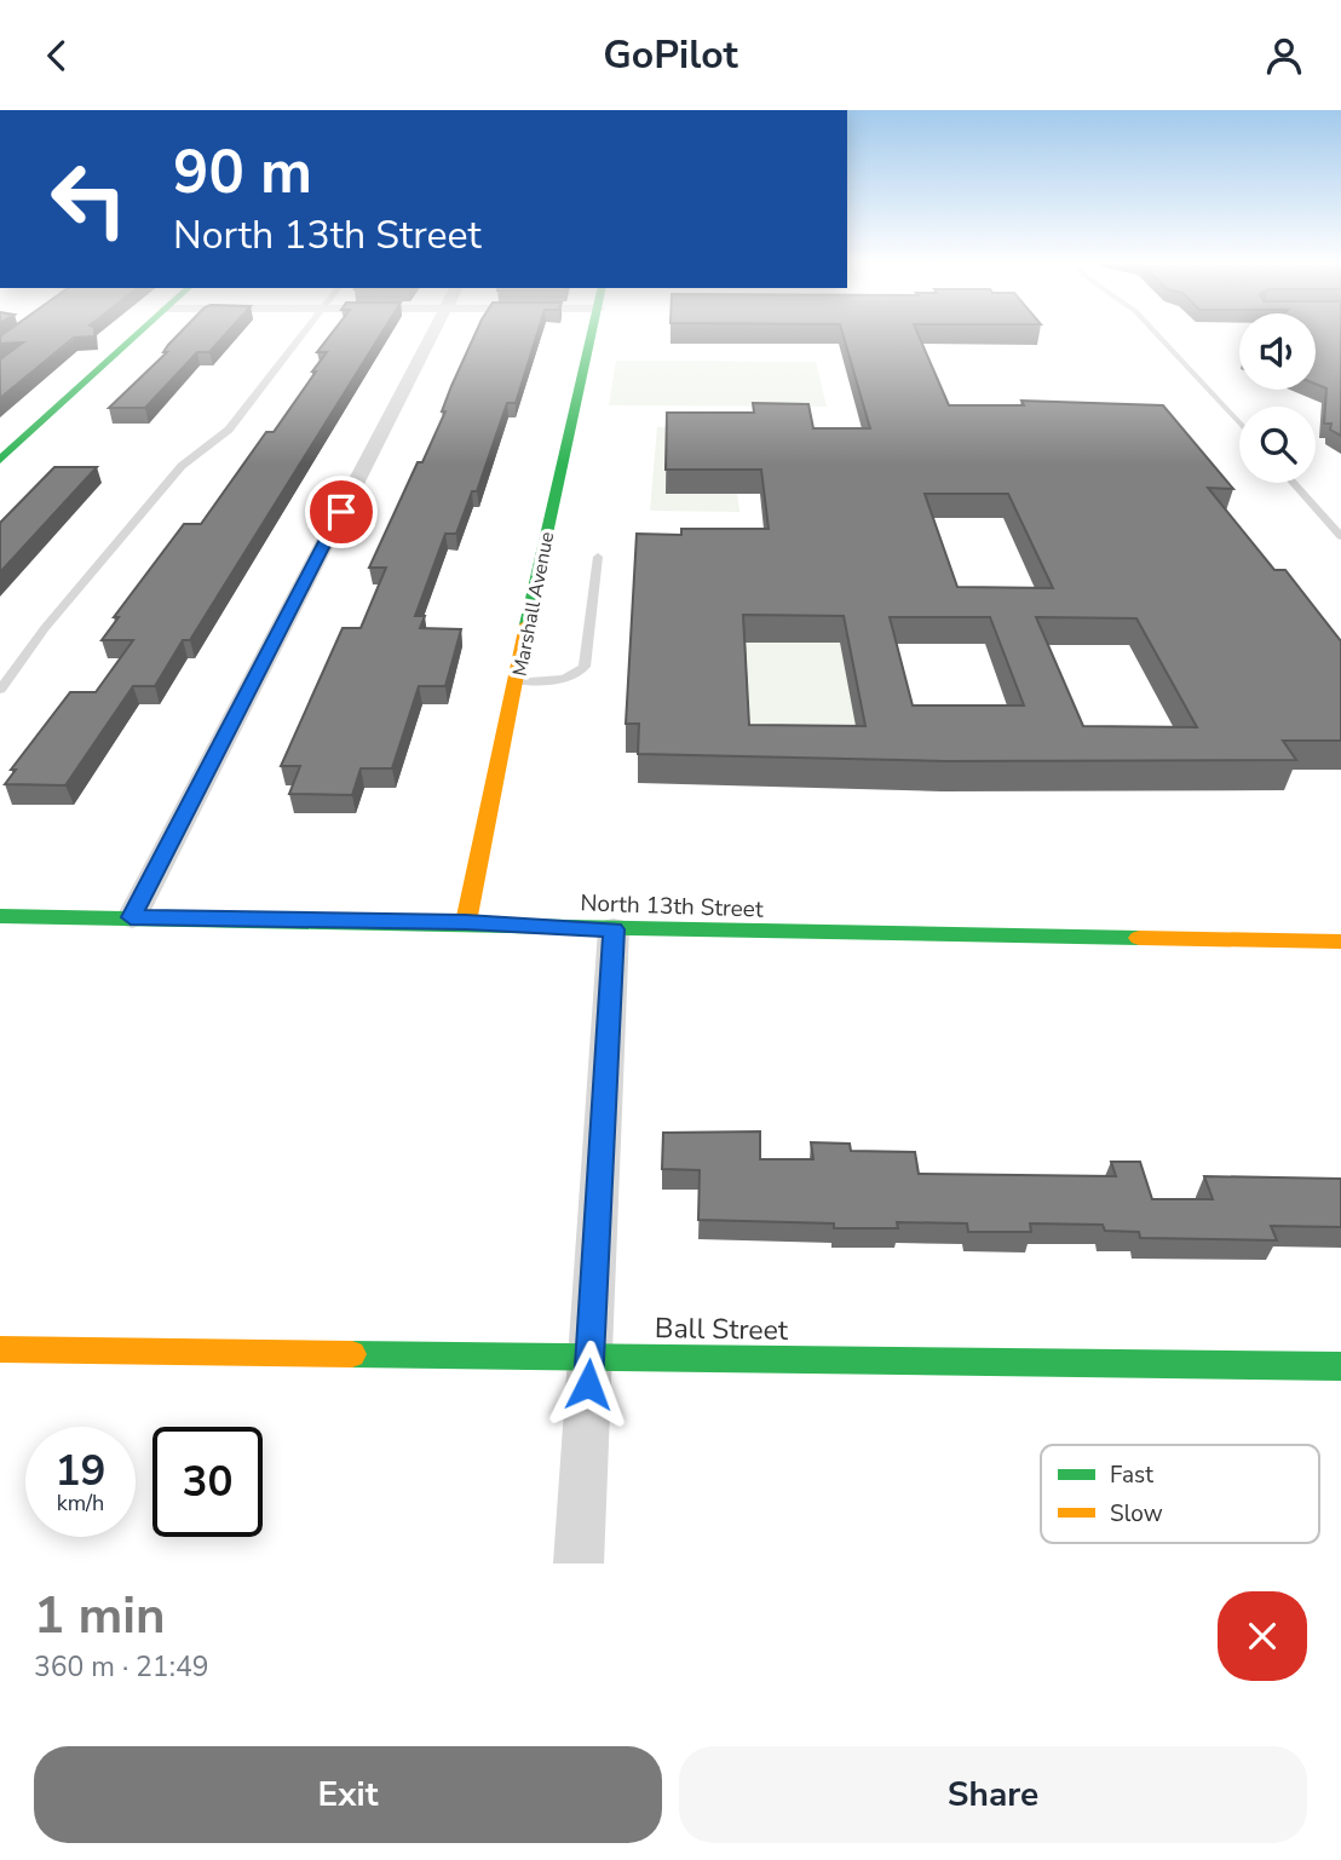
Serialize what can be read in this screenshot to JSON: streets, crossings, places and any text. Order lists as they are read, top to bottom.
{
  "streets": {
    "street": ["Marshall Avenue", "North 13th Street", "Ball Street"]
  },
  "crossings": [
    ["Marshall Avenue", "North 13th Street"]
  ],
  "legend": ["Fast", "Slow"],
  "page": {
    "header": "GoPilot",
    "turn": ["90 m", "North 13th Street"],
    "speed": "19 km/h",
    "limit": "30",
    "heading": ["1 min", "360 m · 21:49"],
    "buttons": ["Exit", "Share"]
  }
}
